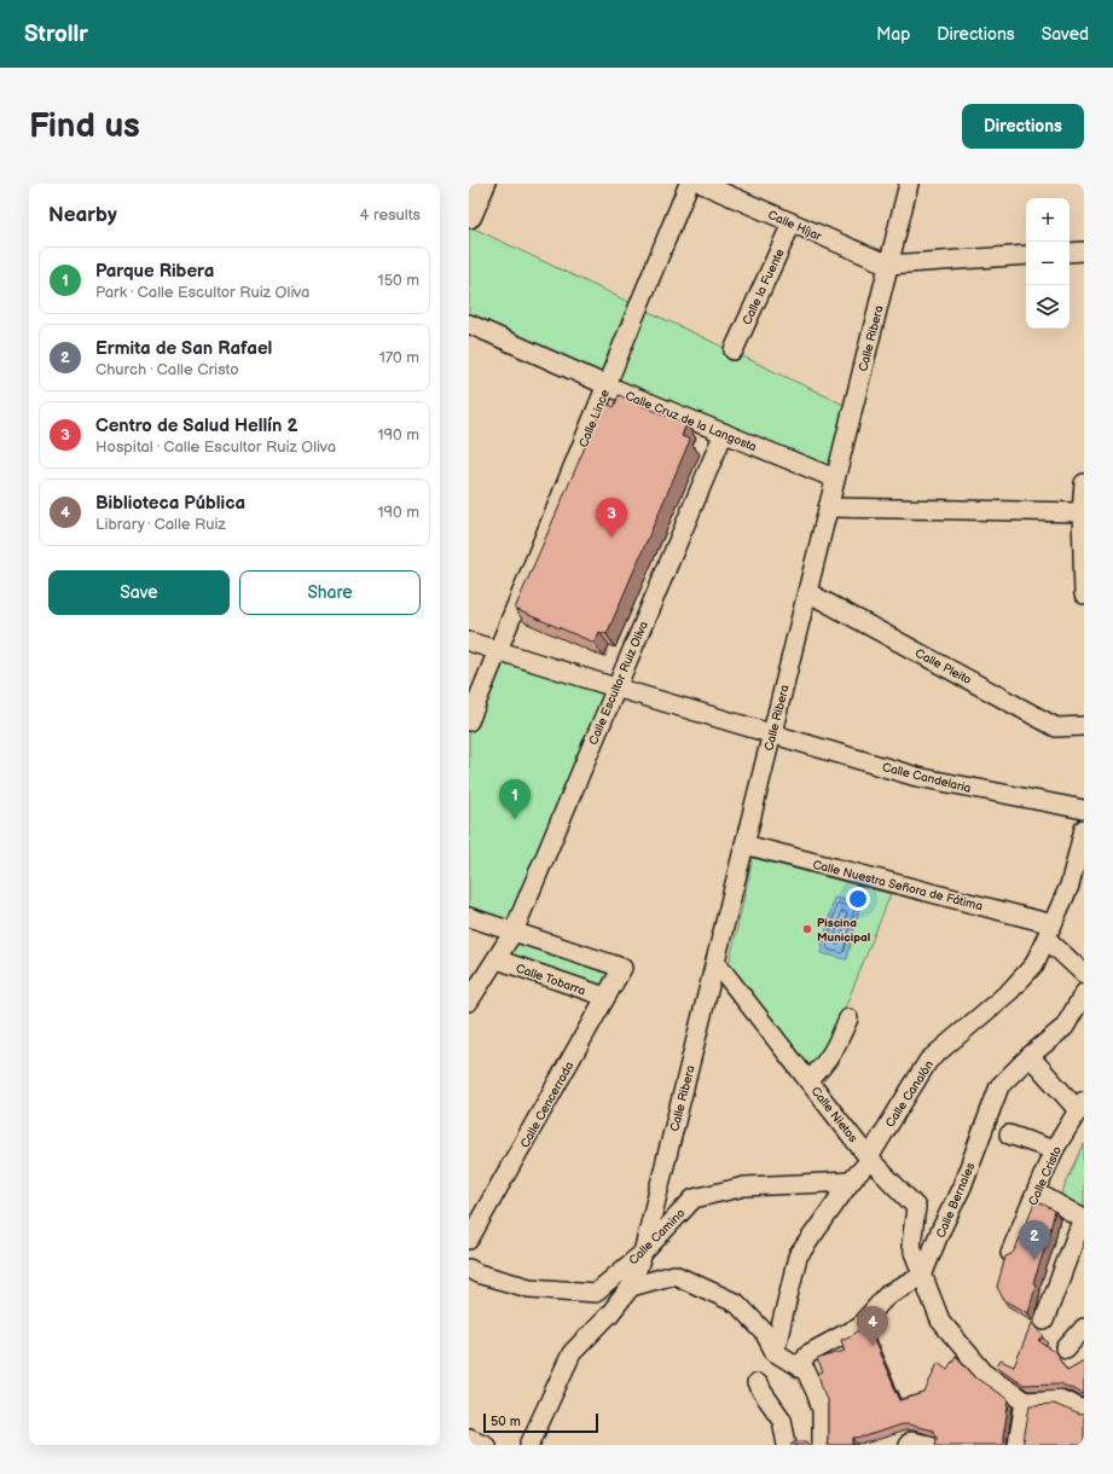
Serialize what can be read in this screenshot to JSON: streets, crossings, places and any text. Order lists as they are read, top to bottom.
{
  "streets": {
    "street": [
      "Calle Híjar",
      "Calle la Fuente",
      "Calle Ribera",
      "Calle Lince",
      "Calle Cruz de la Langosta",
      "Calle Pleito",
      "Calle Escultor Ruiz Oliva",
      "Calle Candelaria",
      "Calle Nuestra Señora de Fátima",
      "Calle Tobarra",
      "Calle Canalón",
      "Calle Cencerrada",
      "Calle Nietos",
      "Calle Cristo",
      "Calle Bernales",
      "Calle Camino"
    ]
  },
  "crossings": [
    ["Calle Híjar", "Calle la Fuente"],
    ["Calle Híjar", "Calle Ribera"],
    ["Calle Ribera", "Calle Cruz de la Langosta"],
    ["Calle Ribera", "Calle Pleito"],
    ["Calle Ribera", "Calle Candelaria"],
    ["Calle Ribera", "Calle Nuestra Señora de Fátima"],
    ["Calle Ribera", "Calle Nietos"],
    ["Calle Ribera", "Calle Camino"],
    ["Calle Lince", "Calle Cruz de la Langosta"],
    ["Calle Lince", "Calle Candelaria"],
    ["Calle Cruz de la Langosta", "Calle Escultor Ruiz Oliva"],
    ["Calle Escultor Ruiz Oliva", "Calle Candelaria"],
    ["Calle Escultor Ruiz Oliva", "Calle Tobarra"],
    ["Calle Escultor Ruiz Oliva", "Calle Cencerrada"],
    ["Calle Nuestra Señora de Fátima", "Calle Canalón"],
    ["Calle Tobarra", "Calle Cencerrada"],
    ["Calle Canalón", "Calle Nietos"],
    ["Calle Canalón", "Calle Camino"],
    ["Calle Nietos", "Calle Bernales"]
  ],
  "places": ["Piscina Municipal"],
  "scale_bar": "50 m",
  "page": {
    "header": "Strollr",
    "nav": ["Map", "Directions", "Saved"],
    "buttons": [
      "Directions",
      ["Save", "Share"]
    ],
    "title": "Find us",
    "heading": ["Nearby", "4 results"],
    "map_buttons": ["+", "−"],
    "list": [
      {
        "mark": "1",
        "name": "Parque Ribera",
        "note": "Park · Calle Escultor Ruiz Oliva",
        "value": "150 m"
      },
      {
        "mark": "2",
        "name": "Ermita de San Rafael",
        "note": "Church · Calle Cristo",
        "value": "170 m"
      },
      {
        "mark": "3",
        "name": "Centro de Salud Hellín 2",
        "note": "Hospital · Calle Escultor Ruiz Oliva",
        "value": "190 m"
      },
      {
        "mark": "4",
        "name": "Biblioteca Pública",
        "note": "Library · Calle Ruiz",
        "value": "190 m"
      }
    ],
    "pins": [
      "3",
      "1",
      "2",
      "4"
    ],
    "scale": "50 m"
  }
}
